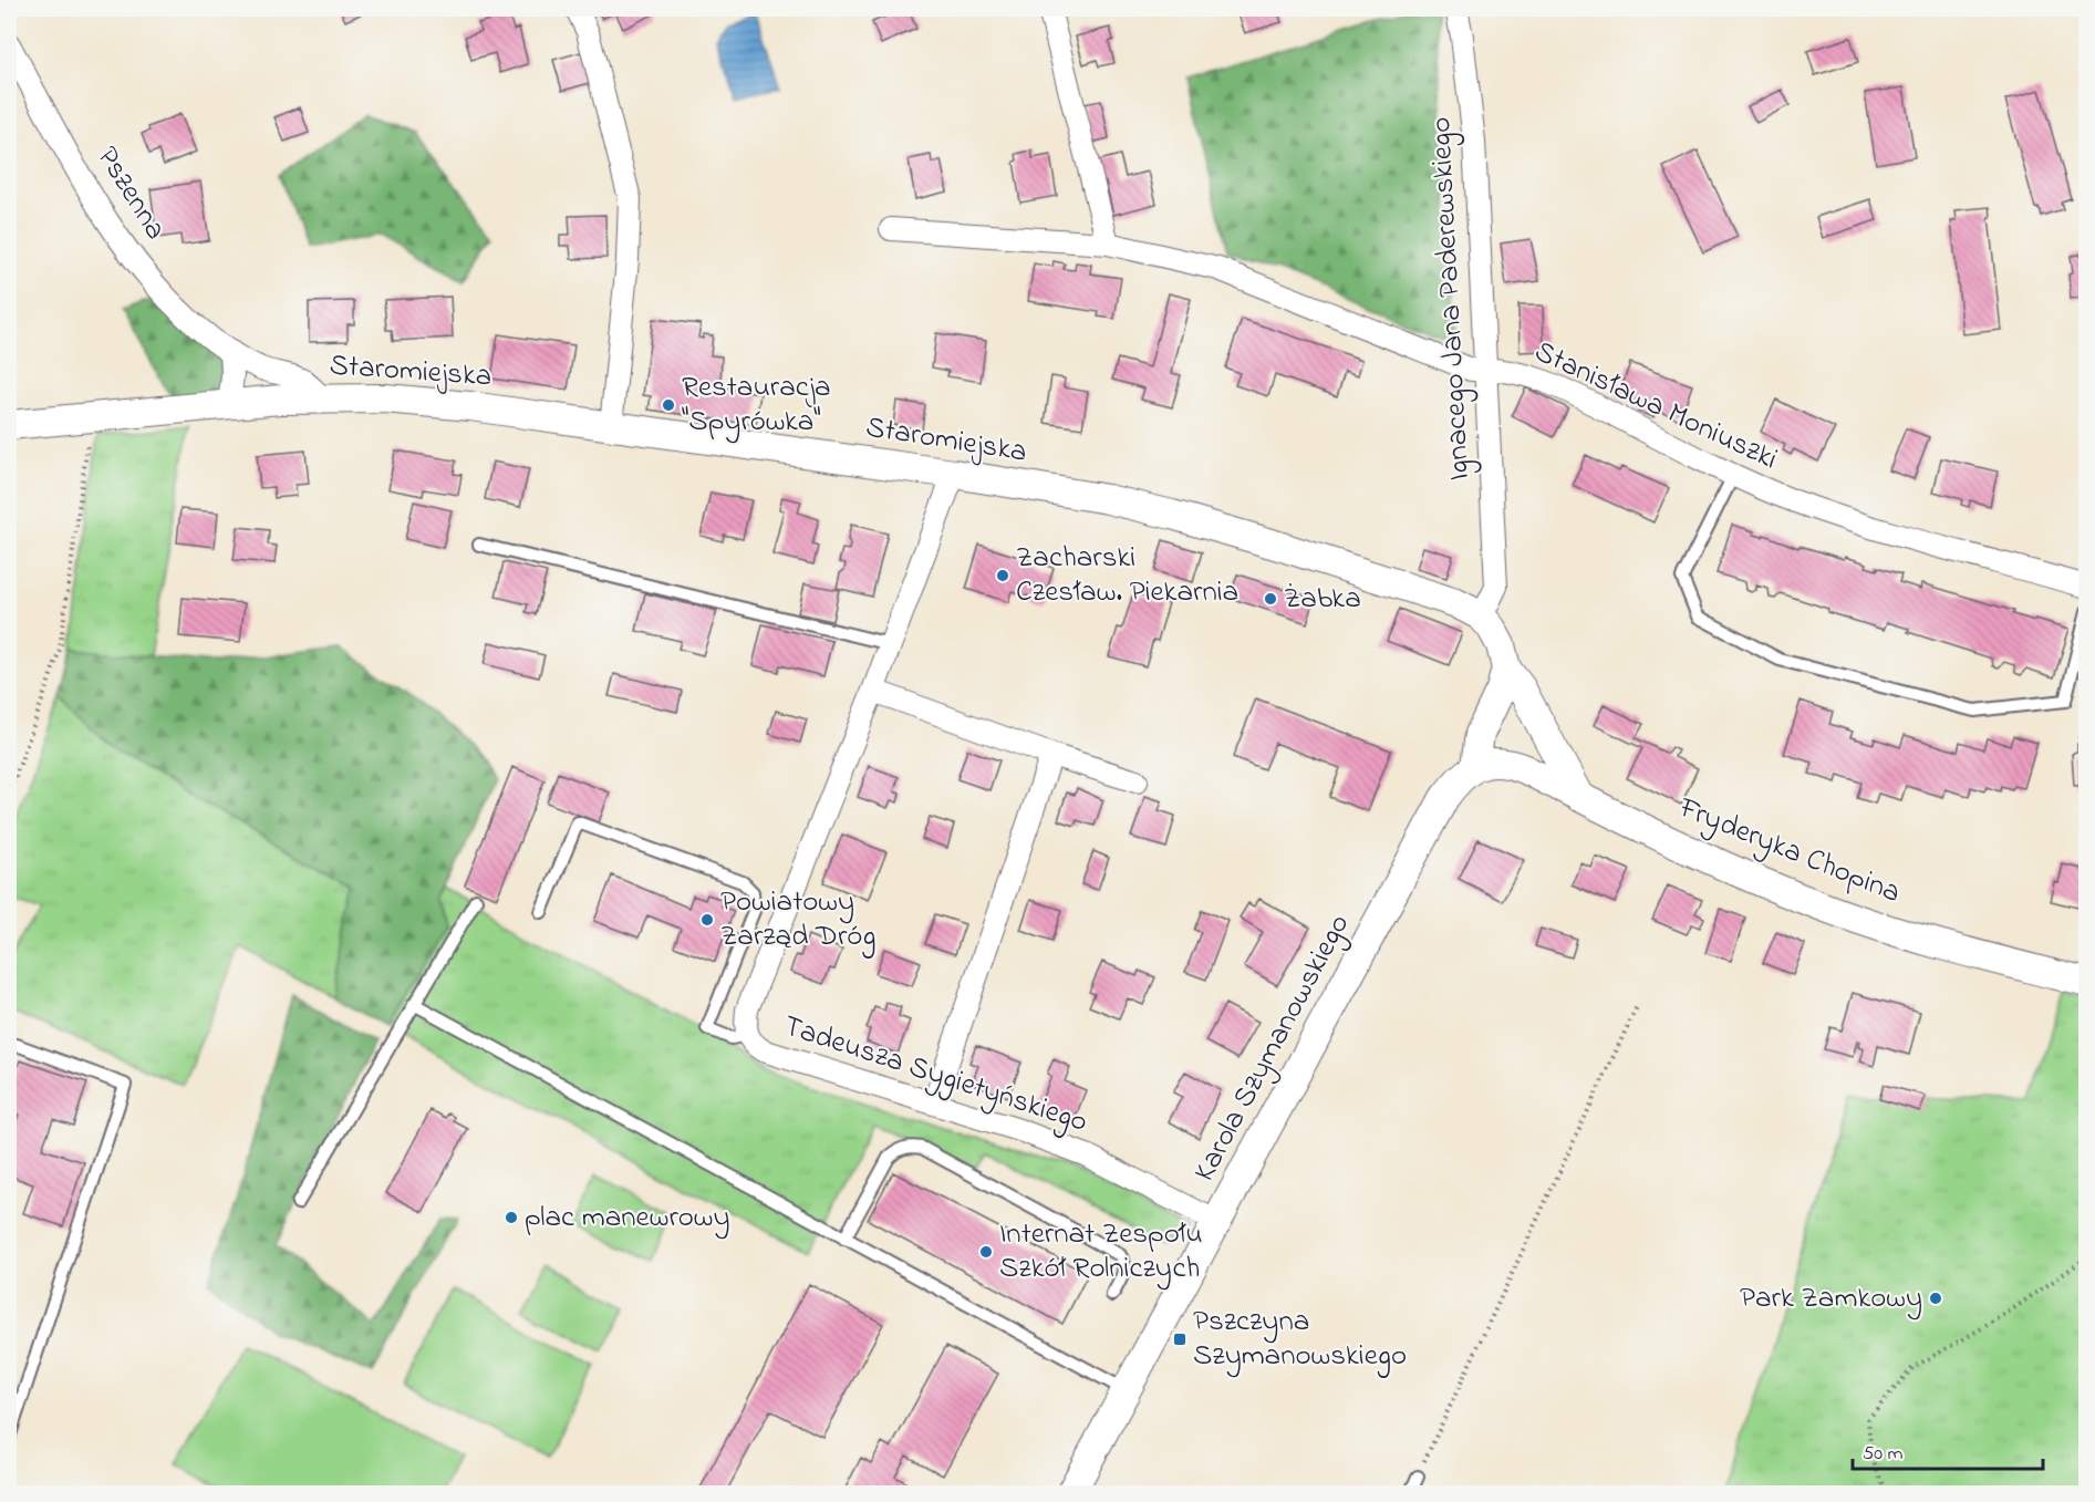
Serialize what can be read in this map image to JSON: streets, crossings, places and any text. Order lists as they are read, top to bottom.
{
  "streets": {
    "street": [
      "Pszenna",
      "Ignacego Jana Paderewskiego",
      "Staromiejska",
      "Stanisława Moniuszki",
      "Fryderyka Chopina",
      "Karola Szymanowskiego",
      "Tadeusza Sygietyńskiego"
    ]
  },
  "crossings": [
    ["Pszenna", "Staromiejska"],
    ["Ignacego Jana Paderewskiego", "Staromiejska"],
    ["Ignacego Jana Paderewskiego", "Stanisława Moniuszki"],
    ["Staromiejska", "Tadeusza Sygietyńskiego"],
    ["Fryderyka Chopina", "Karola Szymanowskiego"],
    ["Karola Szymanowskiego", "Tadeusza Sygietyńskiego"]
  ],
  "places": {
    "other": [
      "Restauracja \"Spyrówka\"",
      "Zacharski Czesław. Piekarnia",
      "Żabka",
      "Powiatowy Zarząd Dróg",
      "plac manewrowy",
      "Internat Zespołu Szkół Rolniczych",
      "Park Zamkowy"
    ],
    "transit": ["Pszczyna Szymanowskiego"]
  },
  "scale_bar": "50 m"
}
